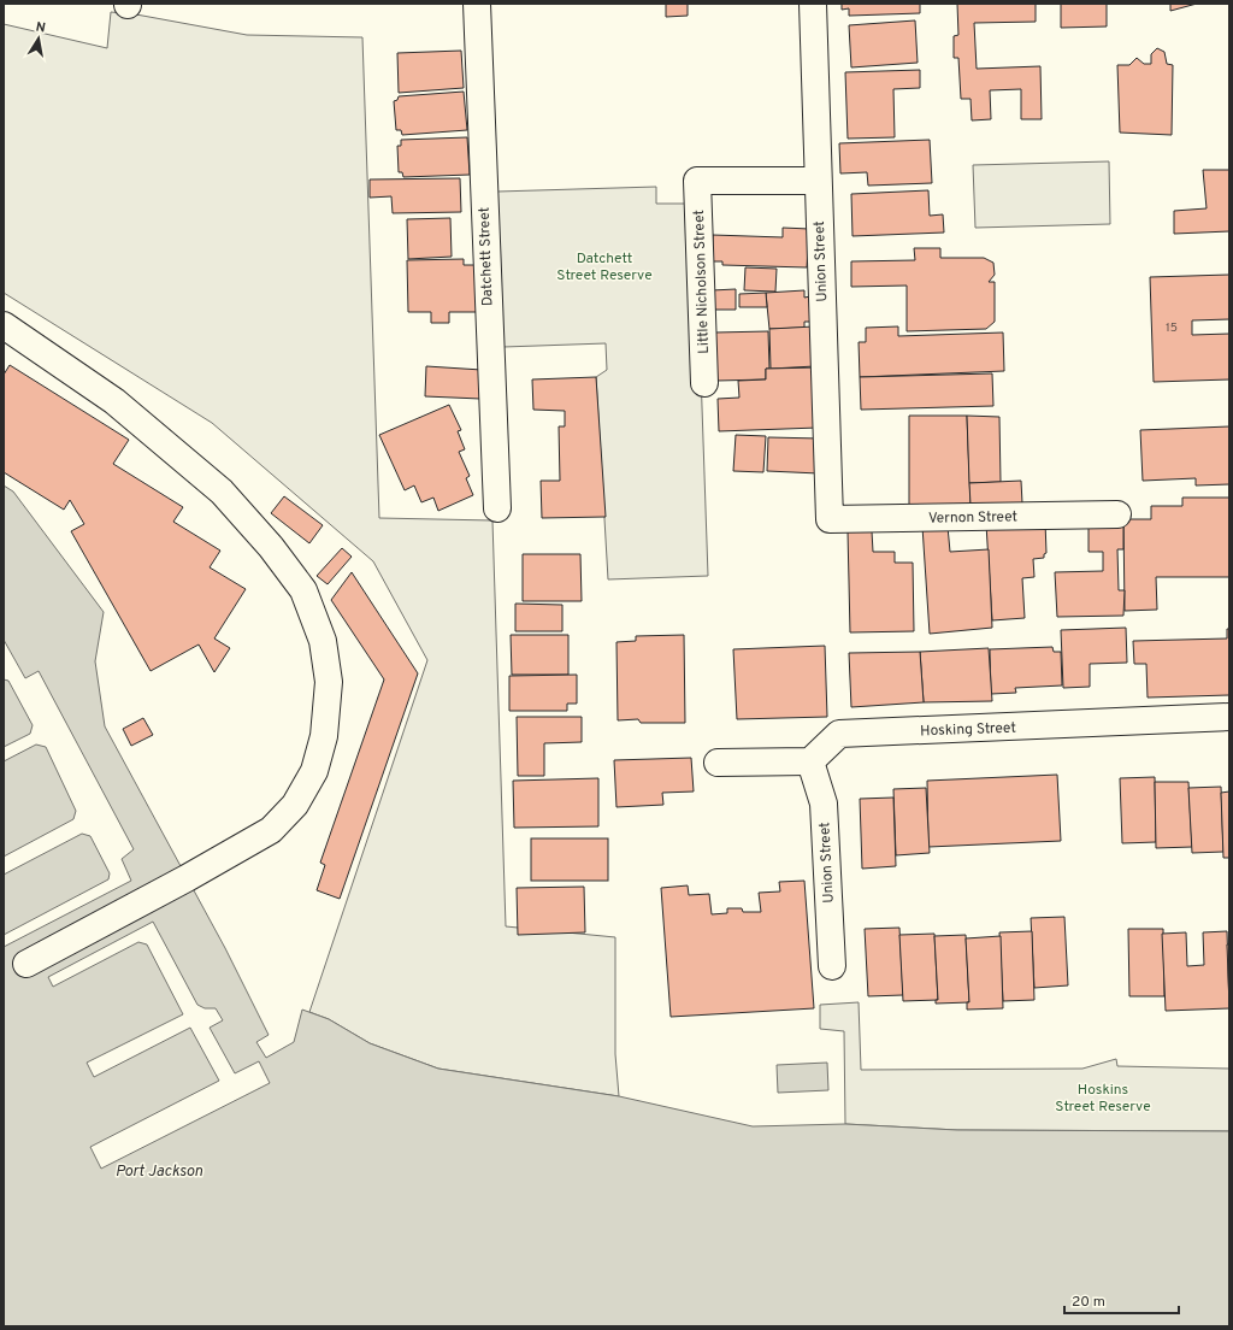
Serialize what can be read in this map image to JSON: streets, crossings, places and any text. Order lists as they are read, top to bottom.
{
  "streets": {
    "street": [
      "Datchett Street",
      "Union Street",
      "Little Nicholson Street",
      "Vernon Street",
      "Hosking Street"
    ]
  },
  "crossings": [
    ["Union Street", "Little Nicholson Street"],
    ["Union Street", "Vernon Street"],
    ["Union Street", "Hosking Street"]
  ],
  "water": ["Port Jackson"],
  "parks": ["Datchett Street Reserve", "Hoskins Street Reserve"],
  "house_numbers": ["15"],
  "scale_bar": "20 m",
  "north": "top"
}
